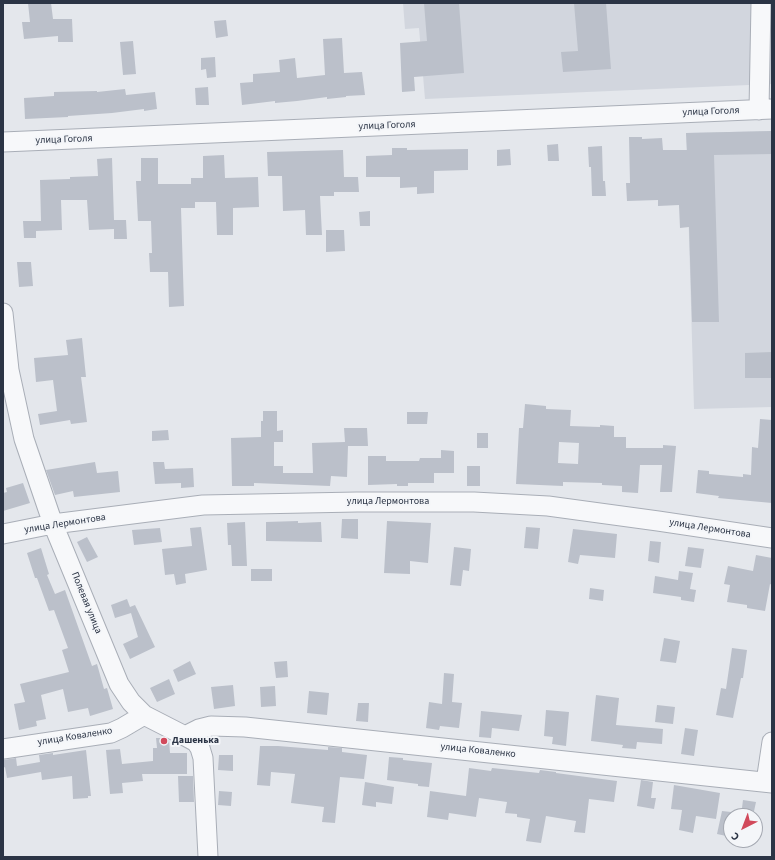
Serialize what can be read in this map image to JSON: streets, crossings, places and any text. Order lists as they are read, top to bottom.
{
  "streets": {
    "street": [
      "улица Гоголя",
      "улица Лермонтова",
      "Полевая улица",
      "улица Коваленко"
    ]
  },
  "crossings": [
    ["улица Лермонтова", "Полевая улица"],
    ["Полевая улица", "улица Коваленко"]
  ],
  "places": ["Дашенька"],
  "north": "bottom left"
}
